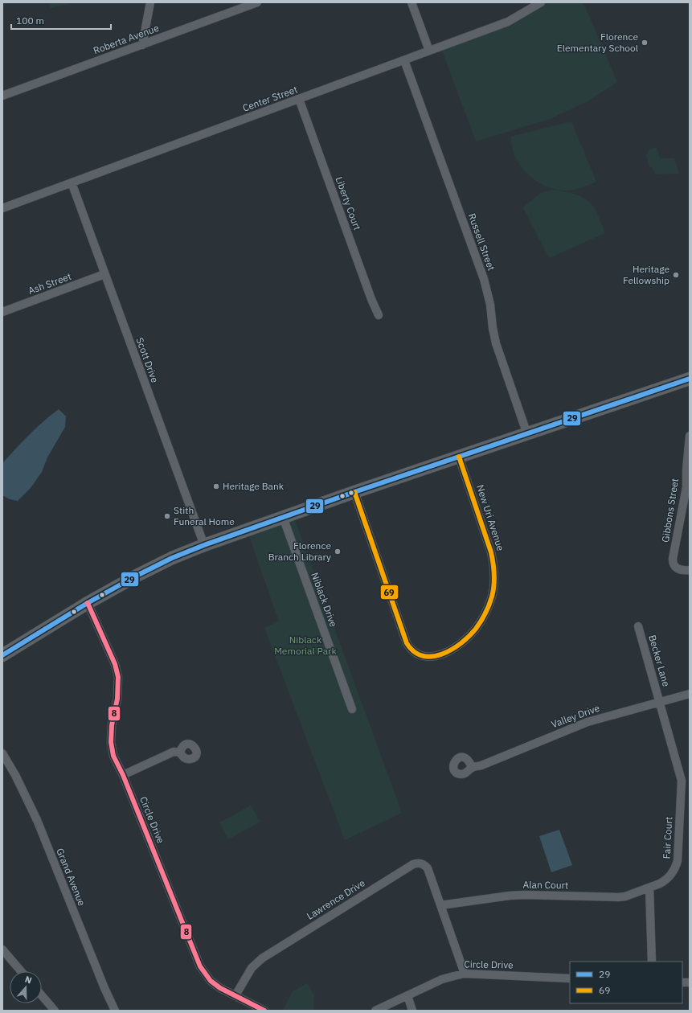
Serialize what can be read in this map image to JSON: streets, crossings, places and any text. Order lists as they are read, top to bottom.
{
  "streets": {
    "street": [
      "Roberta Avenue",
      "Center Street",
      "Liberty Court",
      "Russell Street",
      "Ash Street",
      "Scott Drive",
      "Gibbons Street",
      "New Uri Avenue",
      "Niblack Drive",
      "Becker Lane",
      "Valley Drive",
      "Circle Drive",
      "Fair Court",
      "Grand Avenue",
      "Alan Court",
      "Lawrence Drive"
    ]
  },
  "crossings": [
    ["Center Street", "Liberty Court"],
    ["Center Street", "Russell Street"],
    ["Center Street", "Scott Drive"],
    ["Ash Street", "Scott Drive"],
    ["Becker Lane", "Valley Drive"],
    ["Becker Lane", "Fair Court"],
    ["Valley Drive", "Fair Court"],
    ["Circle Drive", "Lawrence Drive"],
    ["Fair Court", "Alan Court"],
    ["Alan Court", "Lawrence Drive"]
  ],
  "parks": ["Niblack Memorial Park"],
  "places": [
    "Florence Elementary School",
    "Heritage Fellowship",
    "Heritage Bank",
    "Stith Funeral Home",
    "Florence Branch Library"
  ],
  "lines": ["transit line 29", "transit line 69", "transit line 8"],
  "legend": ["29", "69"],
  "scale_bar": "100 m",
  "north": "top"
}
